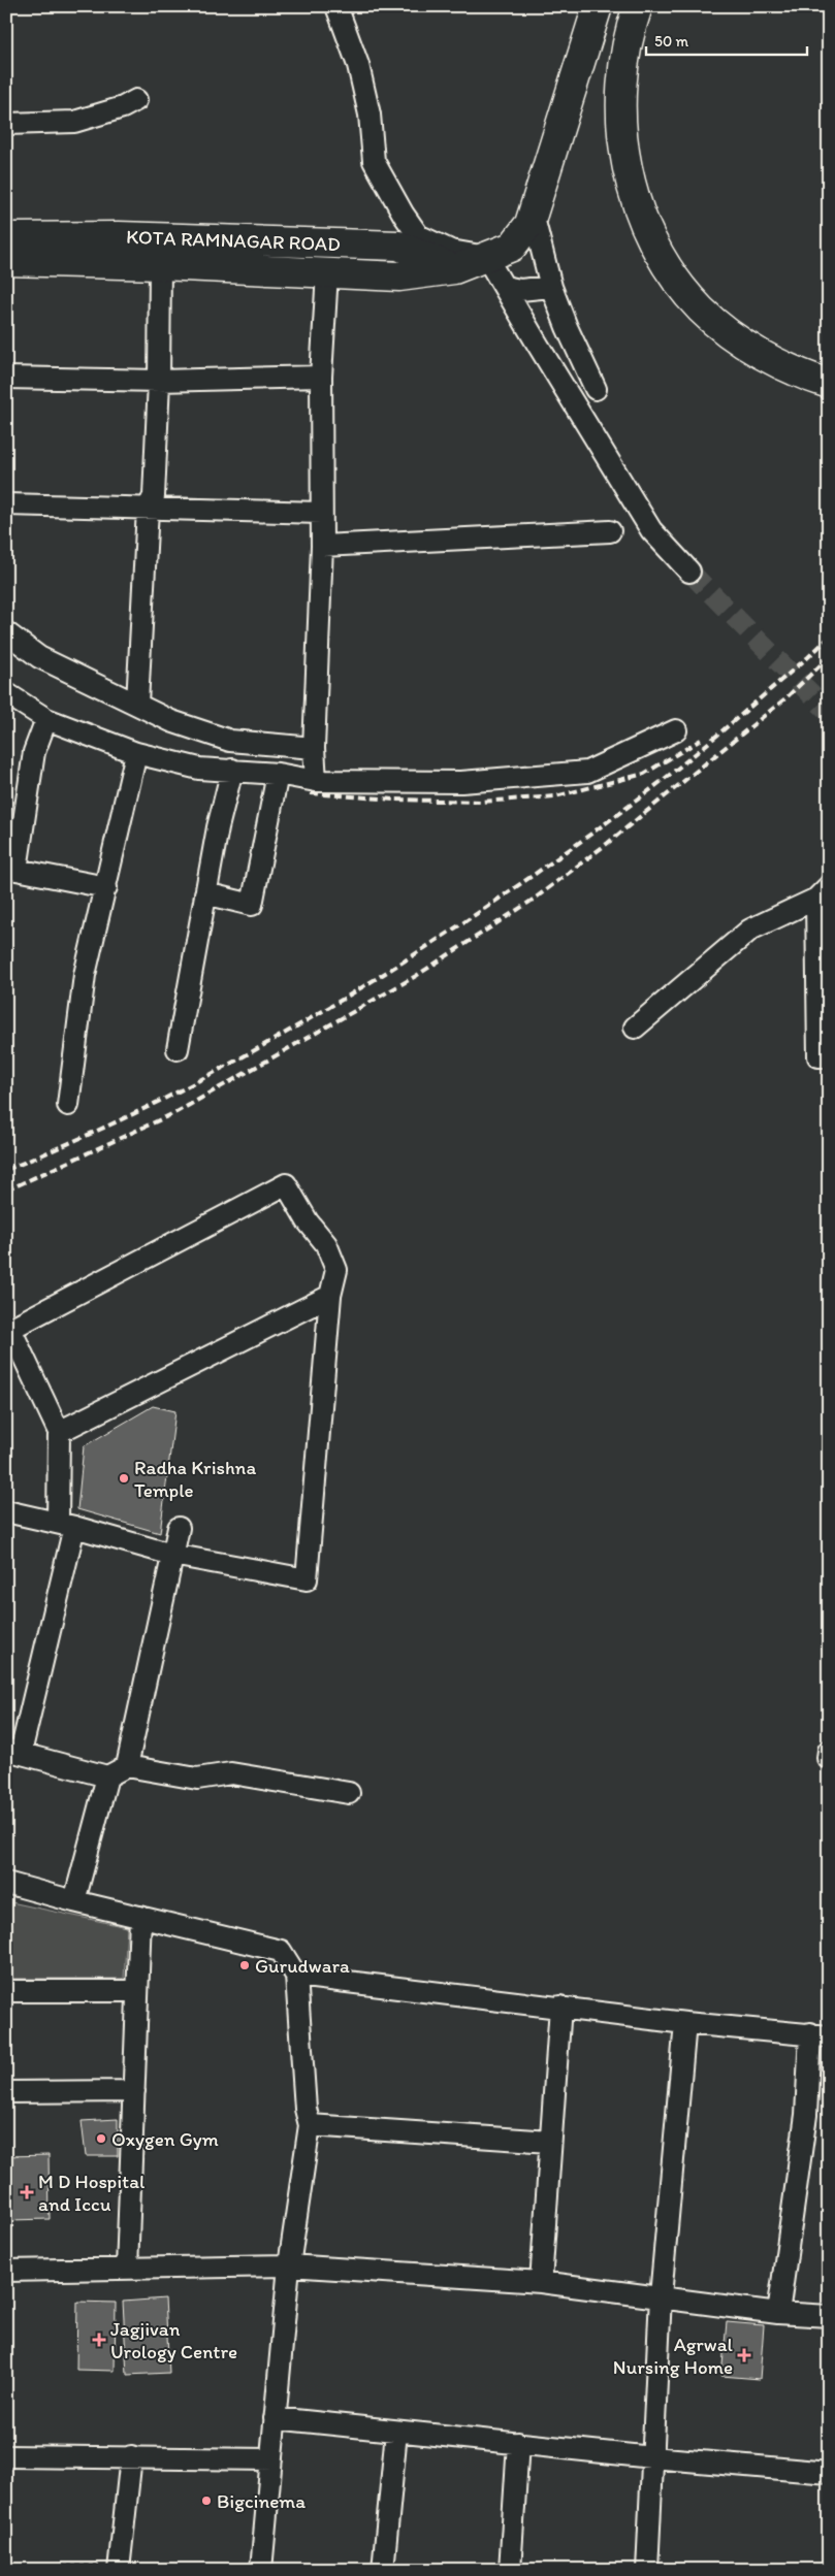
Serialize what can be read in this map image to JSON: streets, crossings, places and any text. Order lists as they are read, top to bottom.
{
  "streets": {
    "street": ["KOTA RAMNAGAR ROAD"]
  },
  "places": {
    "other": [
      "Radha Krishna Temple",
      "Gurudwara",
      "Oxygen Gym",
      "Bigcinema"
    ],
    "health": ["M D Hospital and Iccu", "Jagjivan Urology Centre", "Agrwal Nursing Home"]
  },
  "scale_bar": "50 m"
}
